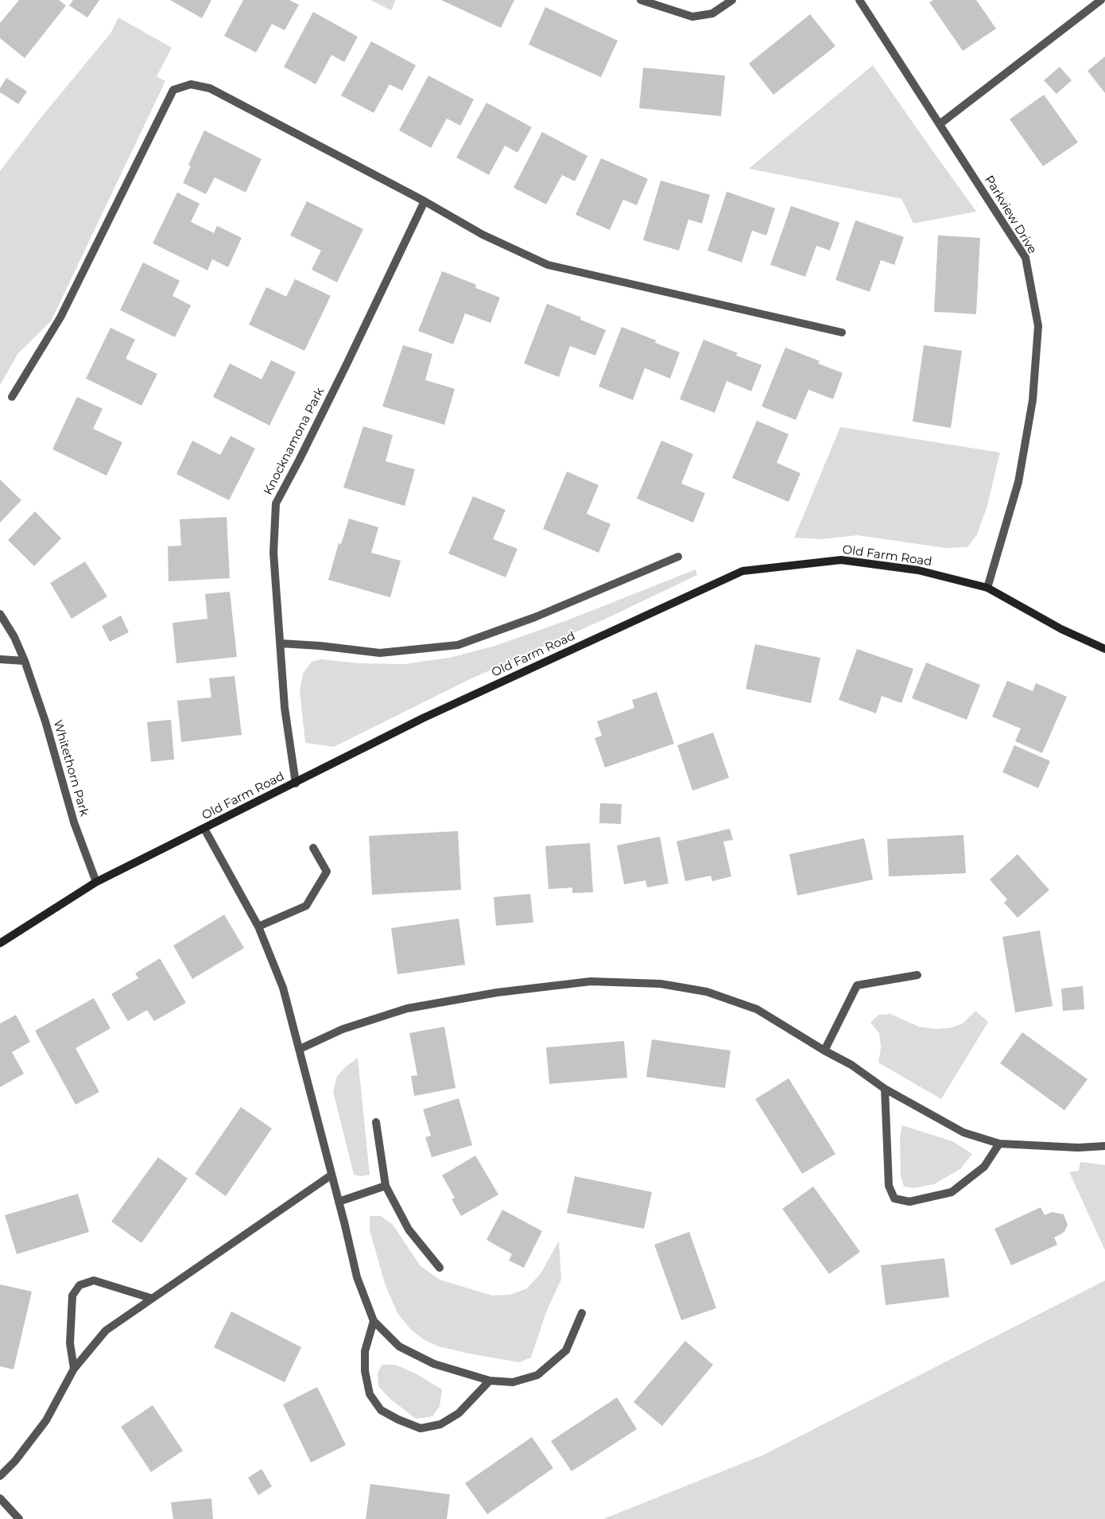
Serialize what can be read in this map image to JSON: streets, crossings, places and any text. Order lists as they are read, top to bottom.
{
  "streets": {
    "street": [
      "Parkview Drive",
      "Knocknamona Park",
      "Old Farm Road",
      "Whitethorn Park"
    ]
  },
  "crossings": [
    ["Parkview Drive", "Old Farm Road"],
    ["Knocknamona Park", "Old Farm Road"],
    ["Old Farm Road", "Whitethorn Park"]
  ]
}
